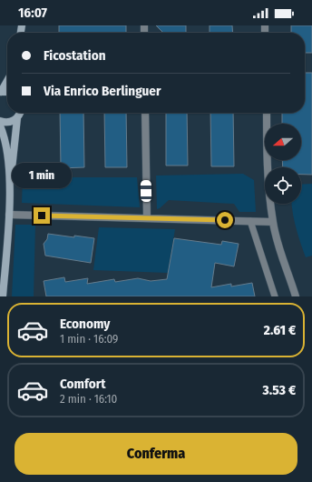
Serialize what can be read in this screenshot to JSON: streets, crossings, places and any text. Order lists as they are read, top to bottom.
{
  "north": "left",
  "page": {
    "status": "16:07",
    "banner": ["Ficostation", "Via Enrico Berlinguer"],
    "bubble": "1 min",
    "list": [
      {
        "name": "Economy",
        "note": "1 min · 16:09",
        "value": "2.61 €"
      },
      {
        "name": "Comfort",
        "note": "2 min · 16:10",
        "value": "3.53 €"
      }
    ],
    "buttons": "Conferma"
  }
}
